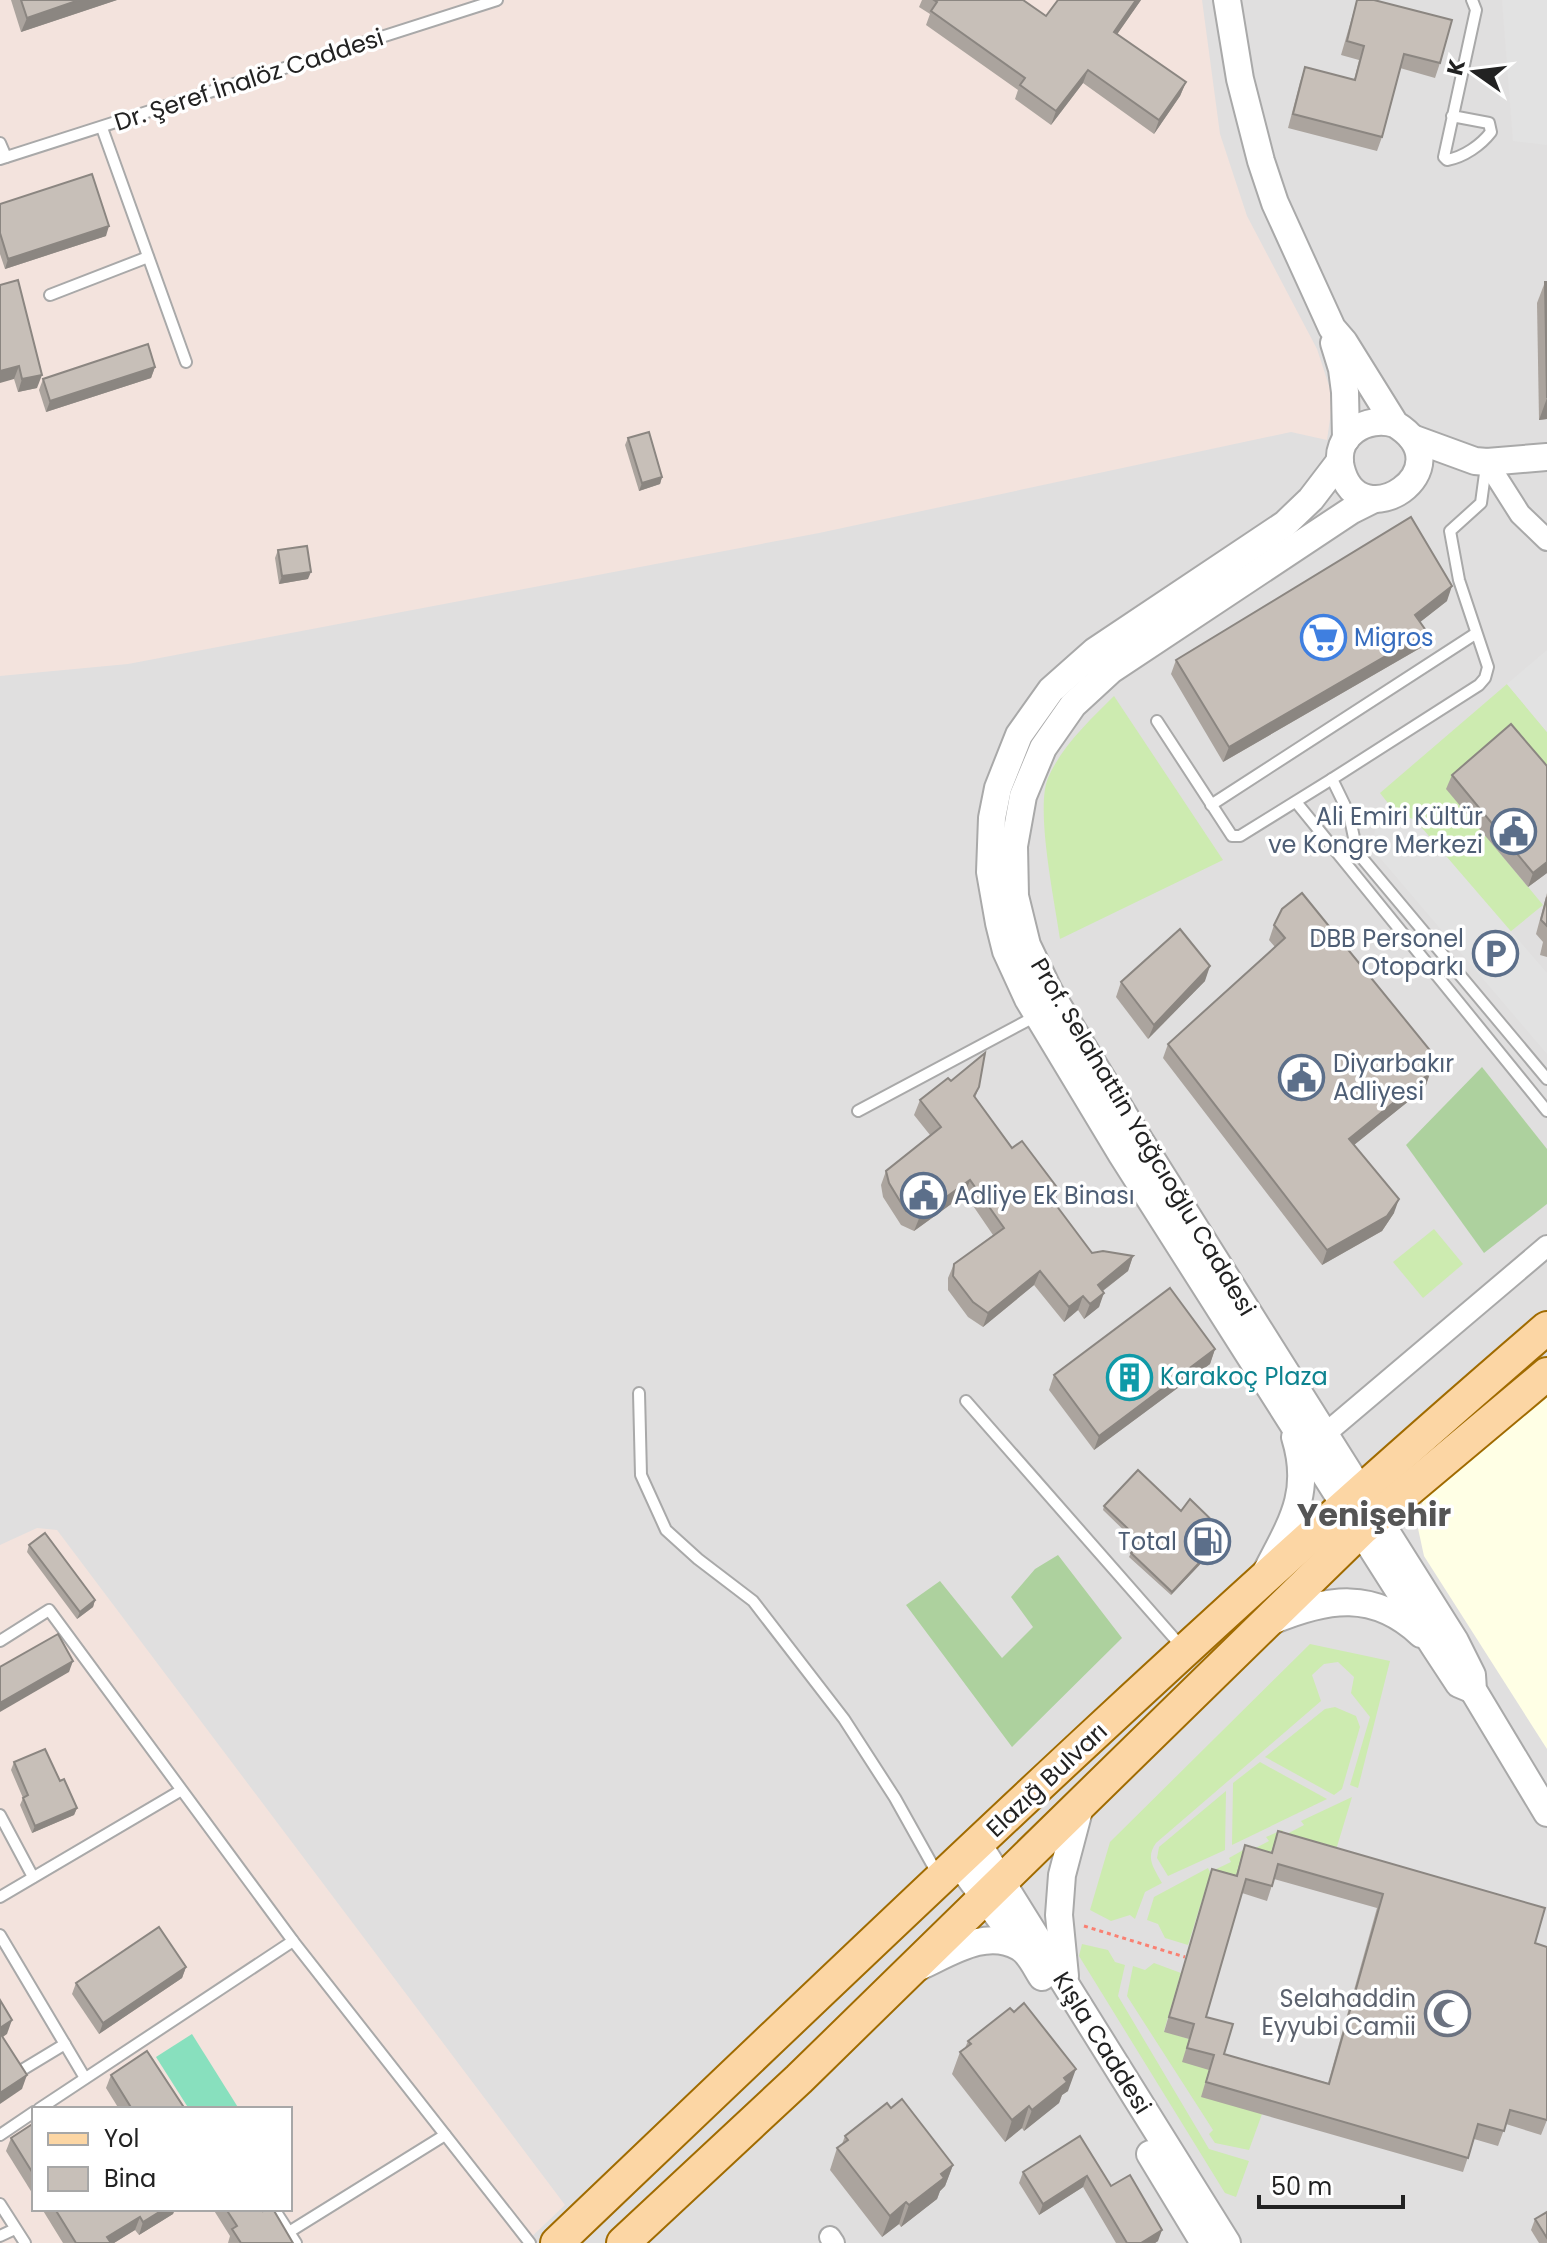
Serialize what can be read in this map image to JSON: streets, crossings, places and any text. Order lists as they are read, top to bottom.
{
  "streets": {
    "main road": ["Elazığ Bulvarı"],
    "street": ["Prof. Selahattin Yağcıoğlu Caddesi", "Kışla Caddesi"],
    "lane": ["Dr. Şeref İnalöz Caddesi"]
  },
  "crossings": [
    ["Prof. Selahattin Yağcıoğlu Caddesi", "Elazığ Bulvarı"],
    ["Elazığ Bulvarı", "Kışla Caddesi"]
  ],
  "districts": ["Yenişehir"],
  "places": {
    "supermarket": ["Migros"],
    "public building": ["Ali Emiri Kültür ve Kongre Merkezi", "Diyarbakır Adliyesi", "Adliye Ek Binası"],
    "parking": ["DBB Personel Otoparkı"],
    "building": ["Karakoç Plaza"],
    "fuel station": ["Total"],
    "mosque": ["Selahaddin Eyyubi Camii"]
  },
  "legend": ["Yol", "Bina"],
  "scale_bar": "50 m",
  "north": "left"
}
